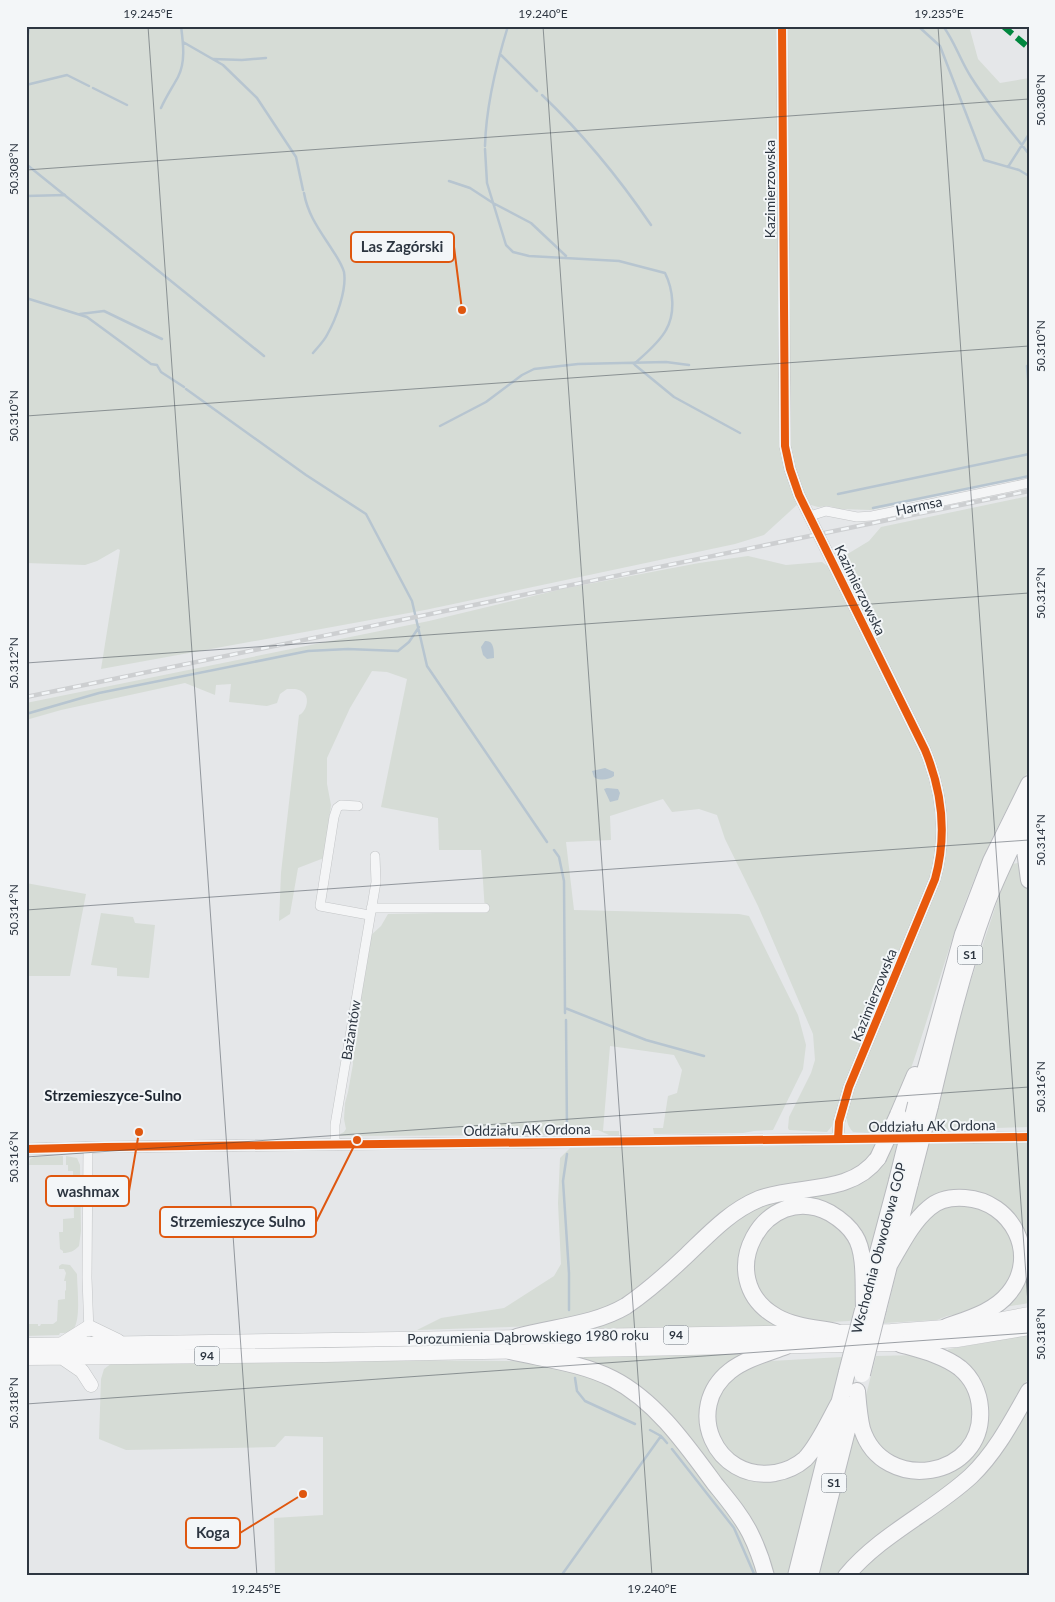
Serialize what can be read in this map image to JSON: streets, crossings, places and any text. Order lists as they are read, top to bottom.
{
  "streets": {
    "highway": ["S1", "Wschodnia Obwodowa GOP"],
    "main road": ["94", "Porozumienia Dąbrowskiego 1980 roku"],
    "street": [
      "Kazimierzowska",
      "Harmsa",
      "Bażantów",
      "Oddziału AK Ordona"
    ]
  },
  "crossings": [
    ["Kazimierzowska", "Harmsa"],
    ["Kazimierzowska", "Oddziału AK Ordona"],
    ["Bażantów", "Oddziału AK Ordona"]
  ],
  "districts": ["Strzemieszyce-Sulno"],
  "places": [
    "Las Zagórski",
    "washmax",
    "Strzemieszyce Sulno",
    "Koga"
  ],
  "coordinates": [
    "19.245°E",
    "19.240°E",
    "19.235°E",
    "50.308°N",
    "50.310°N",
    "50.312°N",
    "50.314°N",
    "50.316°N",
    "50.318°N"
  ]
}
